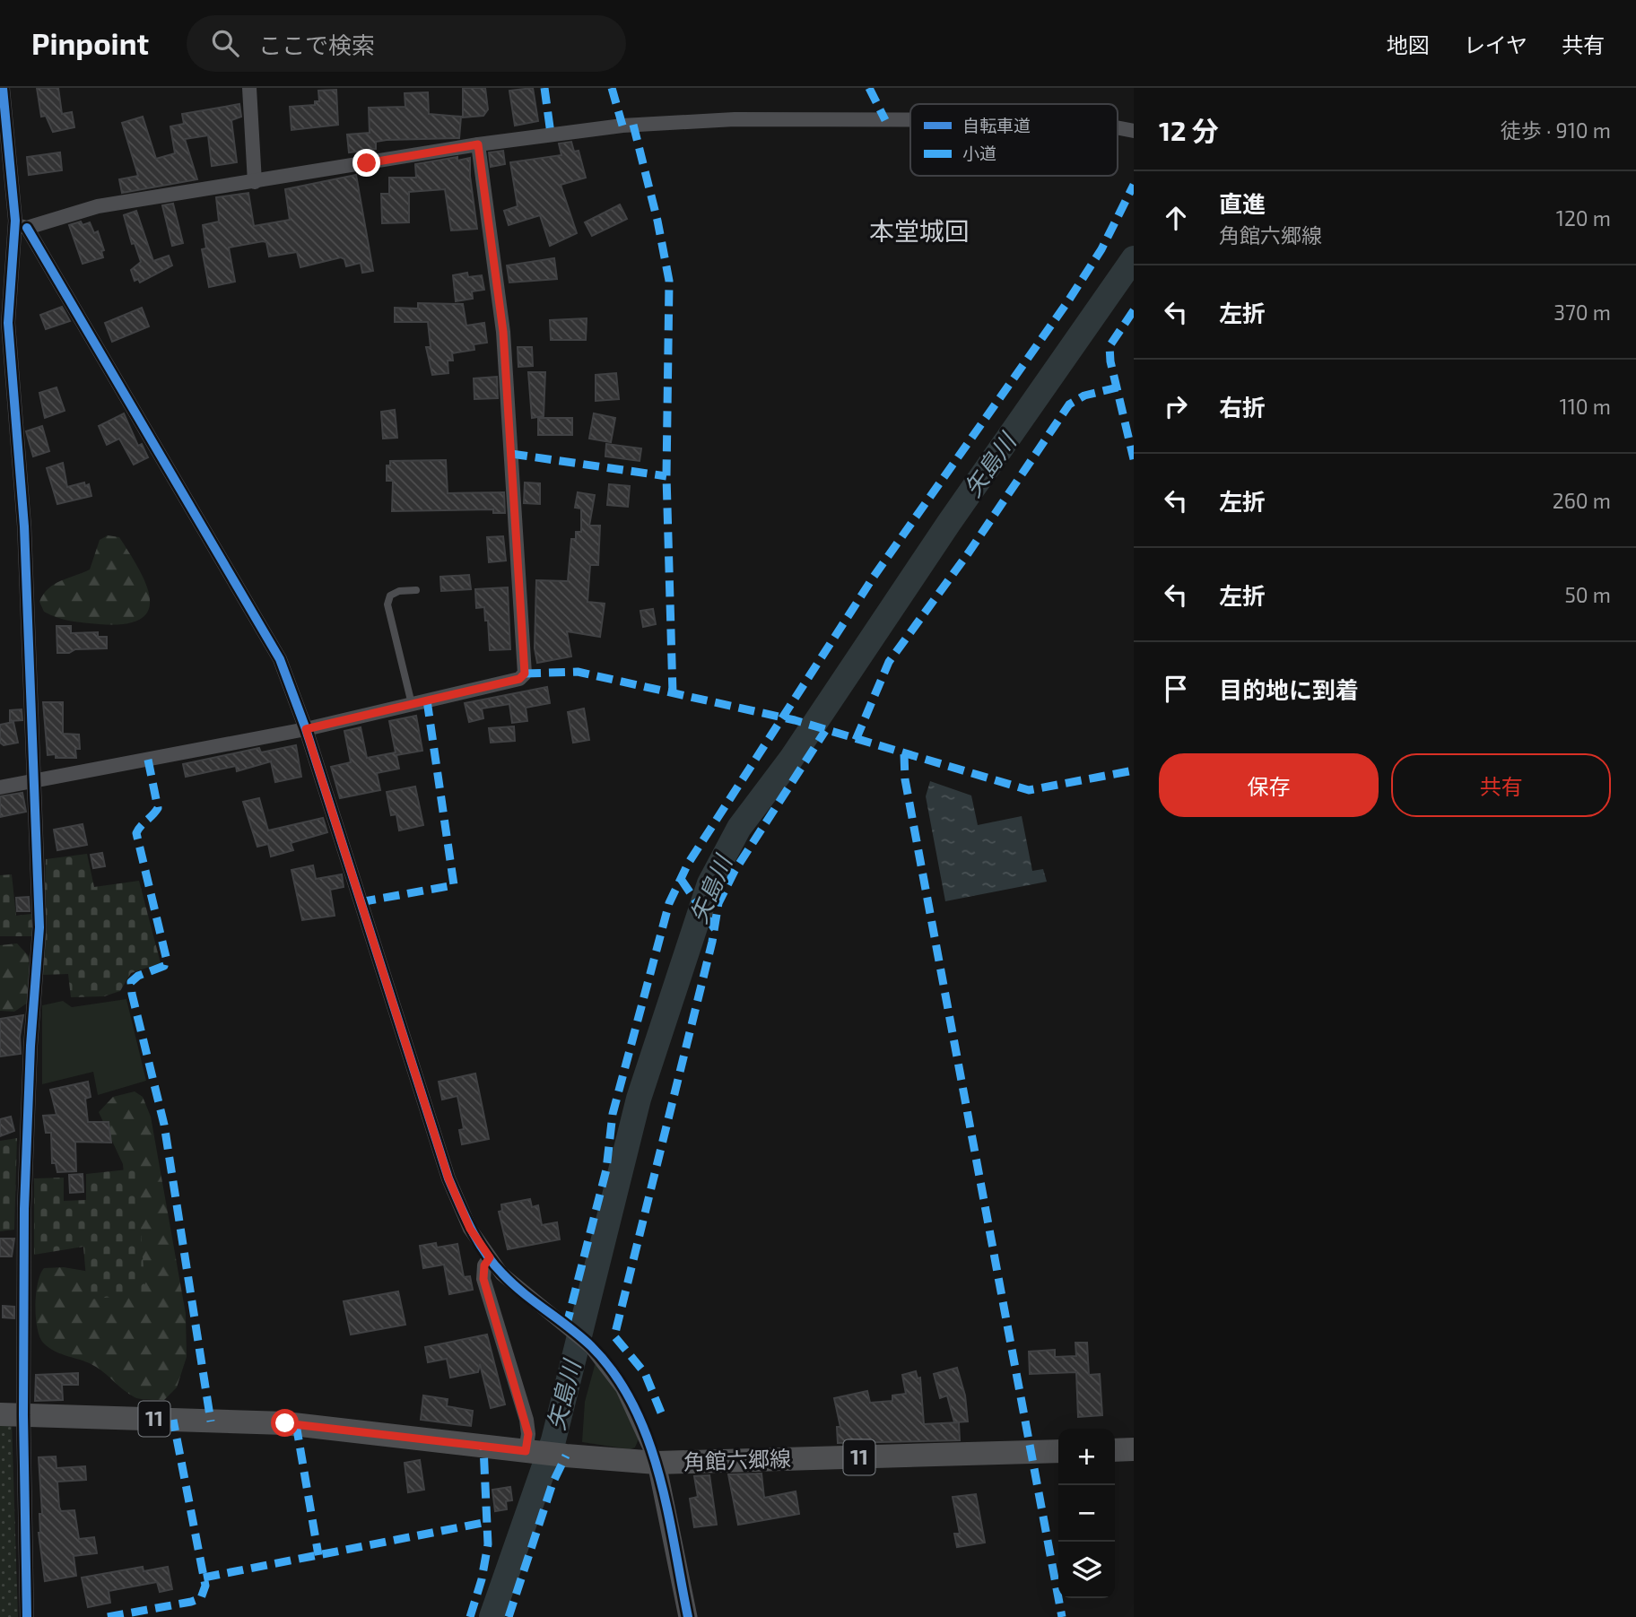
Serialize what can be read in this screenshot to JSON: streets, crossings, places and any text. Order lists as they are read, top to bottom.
{
  "streets": {
    "main road": ["11", "角館六郷線"]
  },
  "districts": ["本堂城回"],
  "water": ["矢島川"],
  "legend": ["自転車道", "小道"],
  "page": {
    "header": "Pinpoint",
    "search": "ここで検索",
    "nav": ["地図", "レイヤ", "共有"],
    "heading": ["12 分", "徒歩 · 910 m"],
    "list": [
      ["直進", "角館六郷線", "120 m"],
      ["左折", "370 m"],
      ["右折", "110 m"],
      ["左折", "260 m"],
      ["左折", "50 m"],
      "目的地に到着"
    ],
    "buttons": ["保存", "共有"],
    "map_buttons": ["+", "−"]
  }
}
